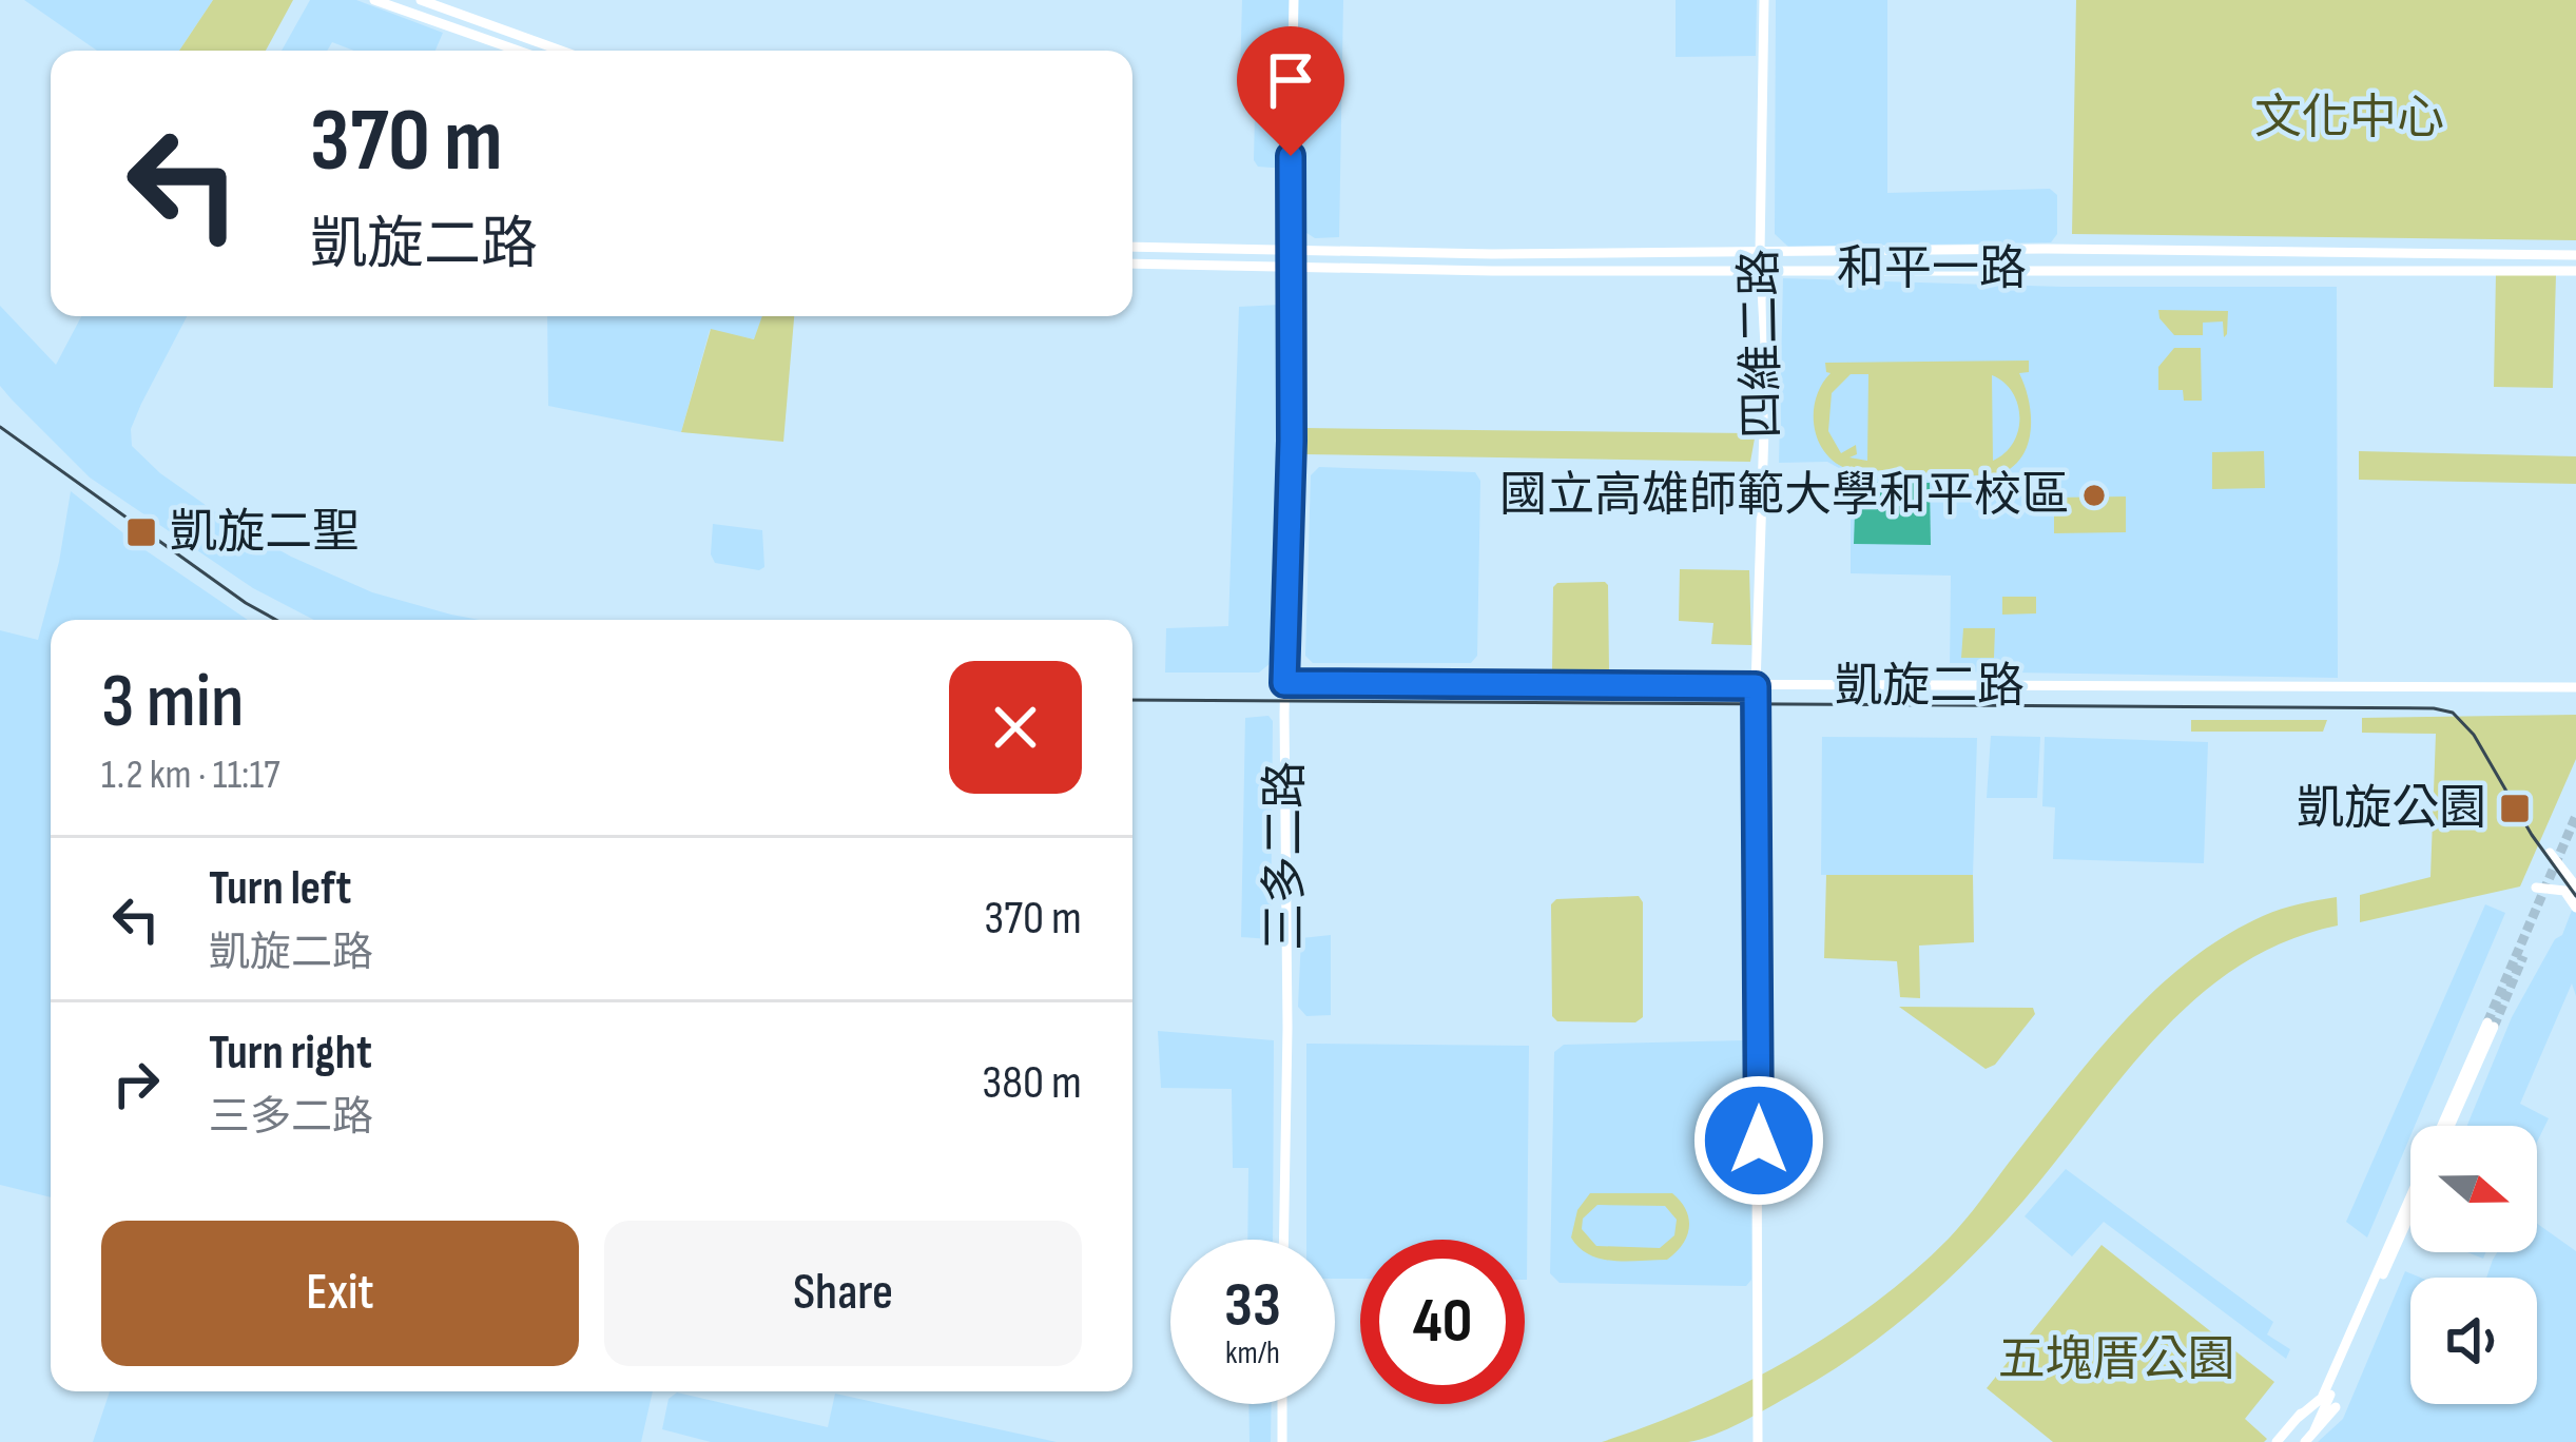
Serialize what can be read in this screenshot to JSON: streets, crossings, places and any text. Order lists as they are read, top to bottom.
{
  "streets": {
    "street": [
      "和平一路",
      "四維二路",
      "凱旋二路",
      "三多二路"
    ]
  },
  "crossings": [
    ["和平一路", "四維二路"],
    ["和平一路", "三多二路"],
    ["四維二路", "凱旋二路"],
    ["凱旋二路", "三多二路"]
  ],
  "parks": ["文化中心", "五塊厝公園"],
  "places": {
    "other": ["國立高雄師範大學和平校區"],
    "transit": ["凱旋二聖", "凱旋公園"]
  },
  "north": "right",
  "page": {
    "turn": ["370 m", "凱旋二路"],
    "heading": ["3 min", "1.2 km · 11:17"],
    "list": [
      {
        "name": "Turn left",
        "note": "凱旋二路",
        "value": "370 m"
      },
      {
        "name": "Turn right",
        "note": "三多二路",
        "value": "380 m"
      }
    ],
    "buttons": ["Exit", "Share"],
    "speed": "33 km/h",
    "limit": "40"
  }
}
